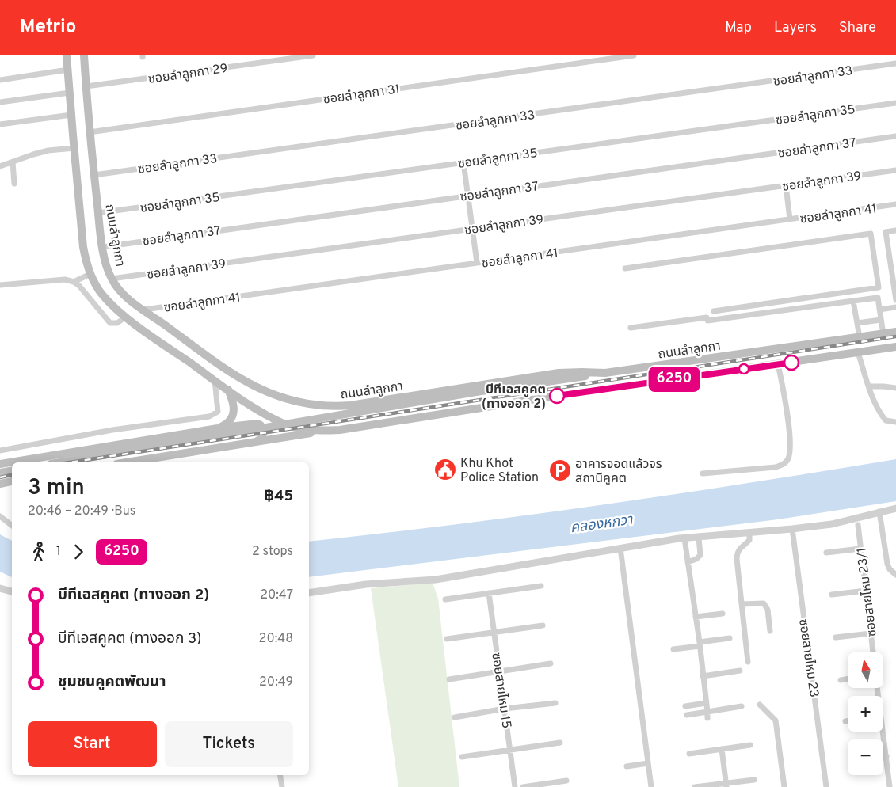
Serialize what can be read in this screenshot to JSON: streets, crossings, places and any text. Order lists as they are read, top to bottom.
{
  "streets": {
    "main road": ["ถนนลำลูกกา"],
    "street": [
      "ซอยลำลูกกา 29",
      "ซอยลำลูกกา 33",
      "ซอยลำลูกกา 31",
      "ซอยลำลูกกา 35",
      "ซอยลำลูกกา 37",
      "ซอยลำลูกกา 39",
      "ซอยลำลูกกา 41",
      "ซอยสายไหม 23/1",
      "ซอยสายไหม 23",
      "ซอยสายไหม 15"
    ]
  },
  "crossings": [
    ["ซอยลำลูกกา 29", "ถนนลำลูกกา"],
    ["ซอยลำลูกกา 33", "ถนนลำลูกกา"],
    ["ซอยลำลูกกา 31", "ถนนลำลูกกา"],
    ["ซอยลำลูกกา 35", "ถนนลำลูกกา"],
    ["ซอยลำลูกกา 37", "ถนนลำลูกกา"],
    ["ซอยลำลูกกา 39", "ถนนลำลูกกา"],
    ["ซอยลำลูกกา 41", "ถนนลำลูกกา"]
  ],
  "water": ["คลองหกวา"],
  "places": {
    "other": ["บีทีเอสคูคต (ทางออก 2)"],
    "public building": ["Khu Khot Police Station"],
    "parking": ["อาคารจอดแล้วจร สถานีคูคต"]
  },
  "lines": ["bus line 6250"],
  "north": "top",
  "page": {
    "header": "Metrio",
    "nav": ["Map", "Layers", "Share"],
    "on_map": "6250",
    "heading": ["3 min", "20:46 – 20:49 · Bus", "฿45"],
    "legs": ["1", "6250", "2 stops"],
    "list": [
      {
        "name": "บีทีเอสคูคต (ทางออก 2)",
        "value": "20:47"
      },
      {
        "name": "บีทีเอสคูคต (ทางออก 3)",
        "value": "20:48"
      },
      {
        "name": "ชุมชนคูคตพัฒนา",
        "value": "20:49"
      }
    ],
    "map_buttons": ["+", "−"],
    "buttons": ["Start", "Tickets"]
  }
}
